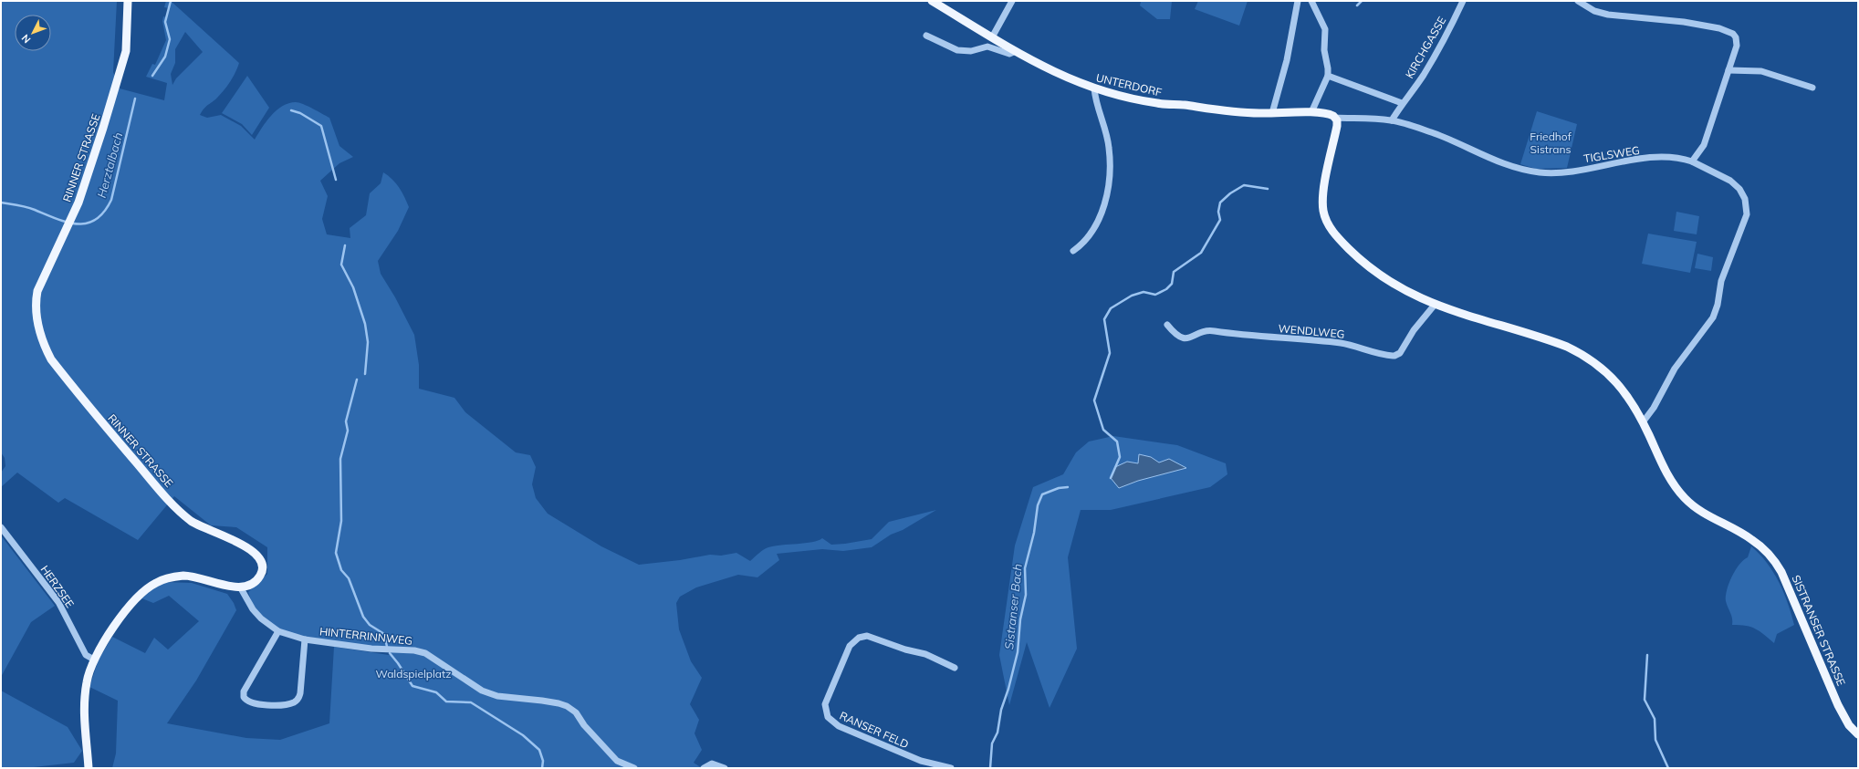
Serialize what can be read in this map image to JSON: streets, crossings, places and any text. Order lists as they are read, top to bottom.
{
  "streets": {
    "main road": ["UNTERDORF", "RINNER STRASSE", "SISTRANSER STRASSE"],
    "street": [
      "KIRCHGASSE",
      "TIGLSWEG",
      "WENDLWEG",
      "HERZSEE",
      "HINTERRINNWEG",
      "RANSER FELD"
    ]
  },
  "crossings": [
    ["KIRCHGASSE", "TIGLSWEG"],
    ["UNTERDORF", "TIGLSWEG"],
    ["TIGLSWEG", "SISTRANSER STRASSE"],
    ["RINNER STRASSE", "HINTERRINNWEG"],
    ["WENDLWEG", "SISTRANSER STRASSE"]
  ],
  "water": ["Herztalbach", "Sistranser Bach"],
  "parks": ["Friedhof Sistrans", "Waldspielplatz"],
  "north": "bottom left"
}
